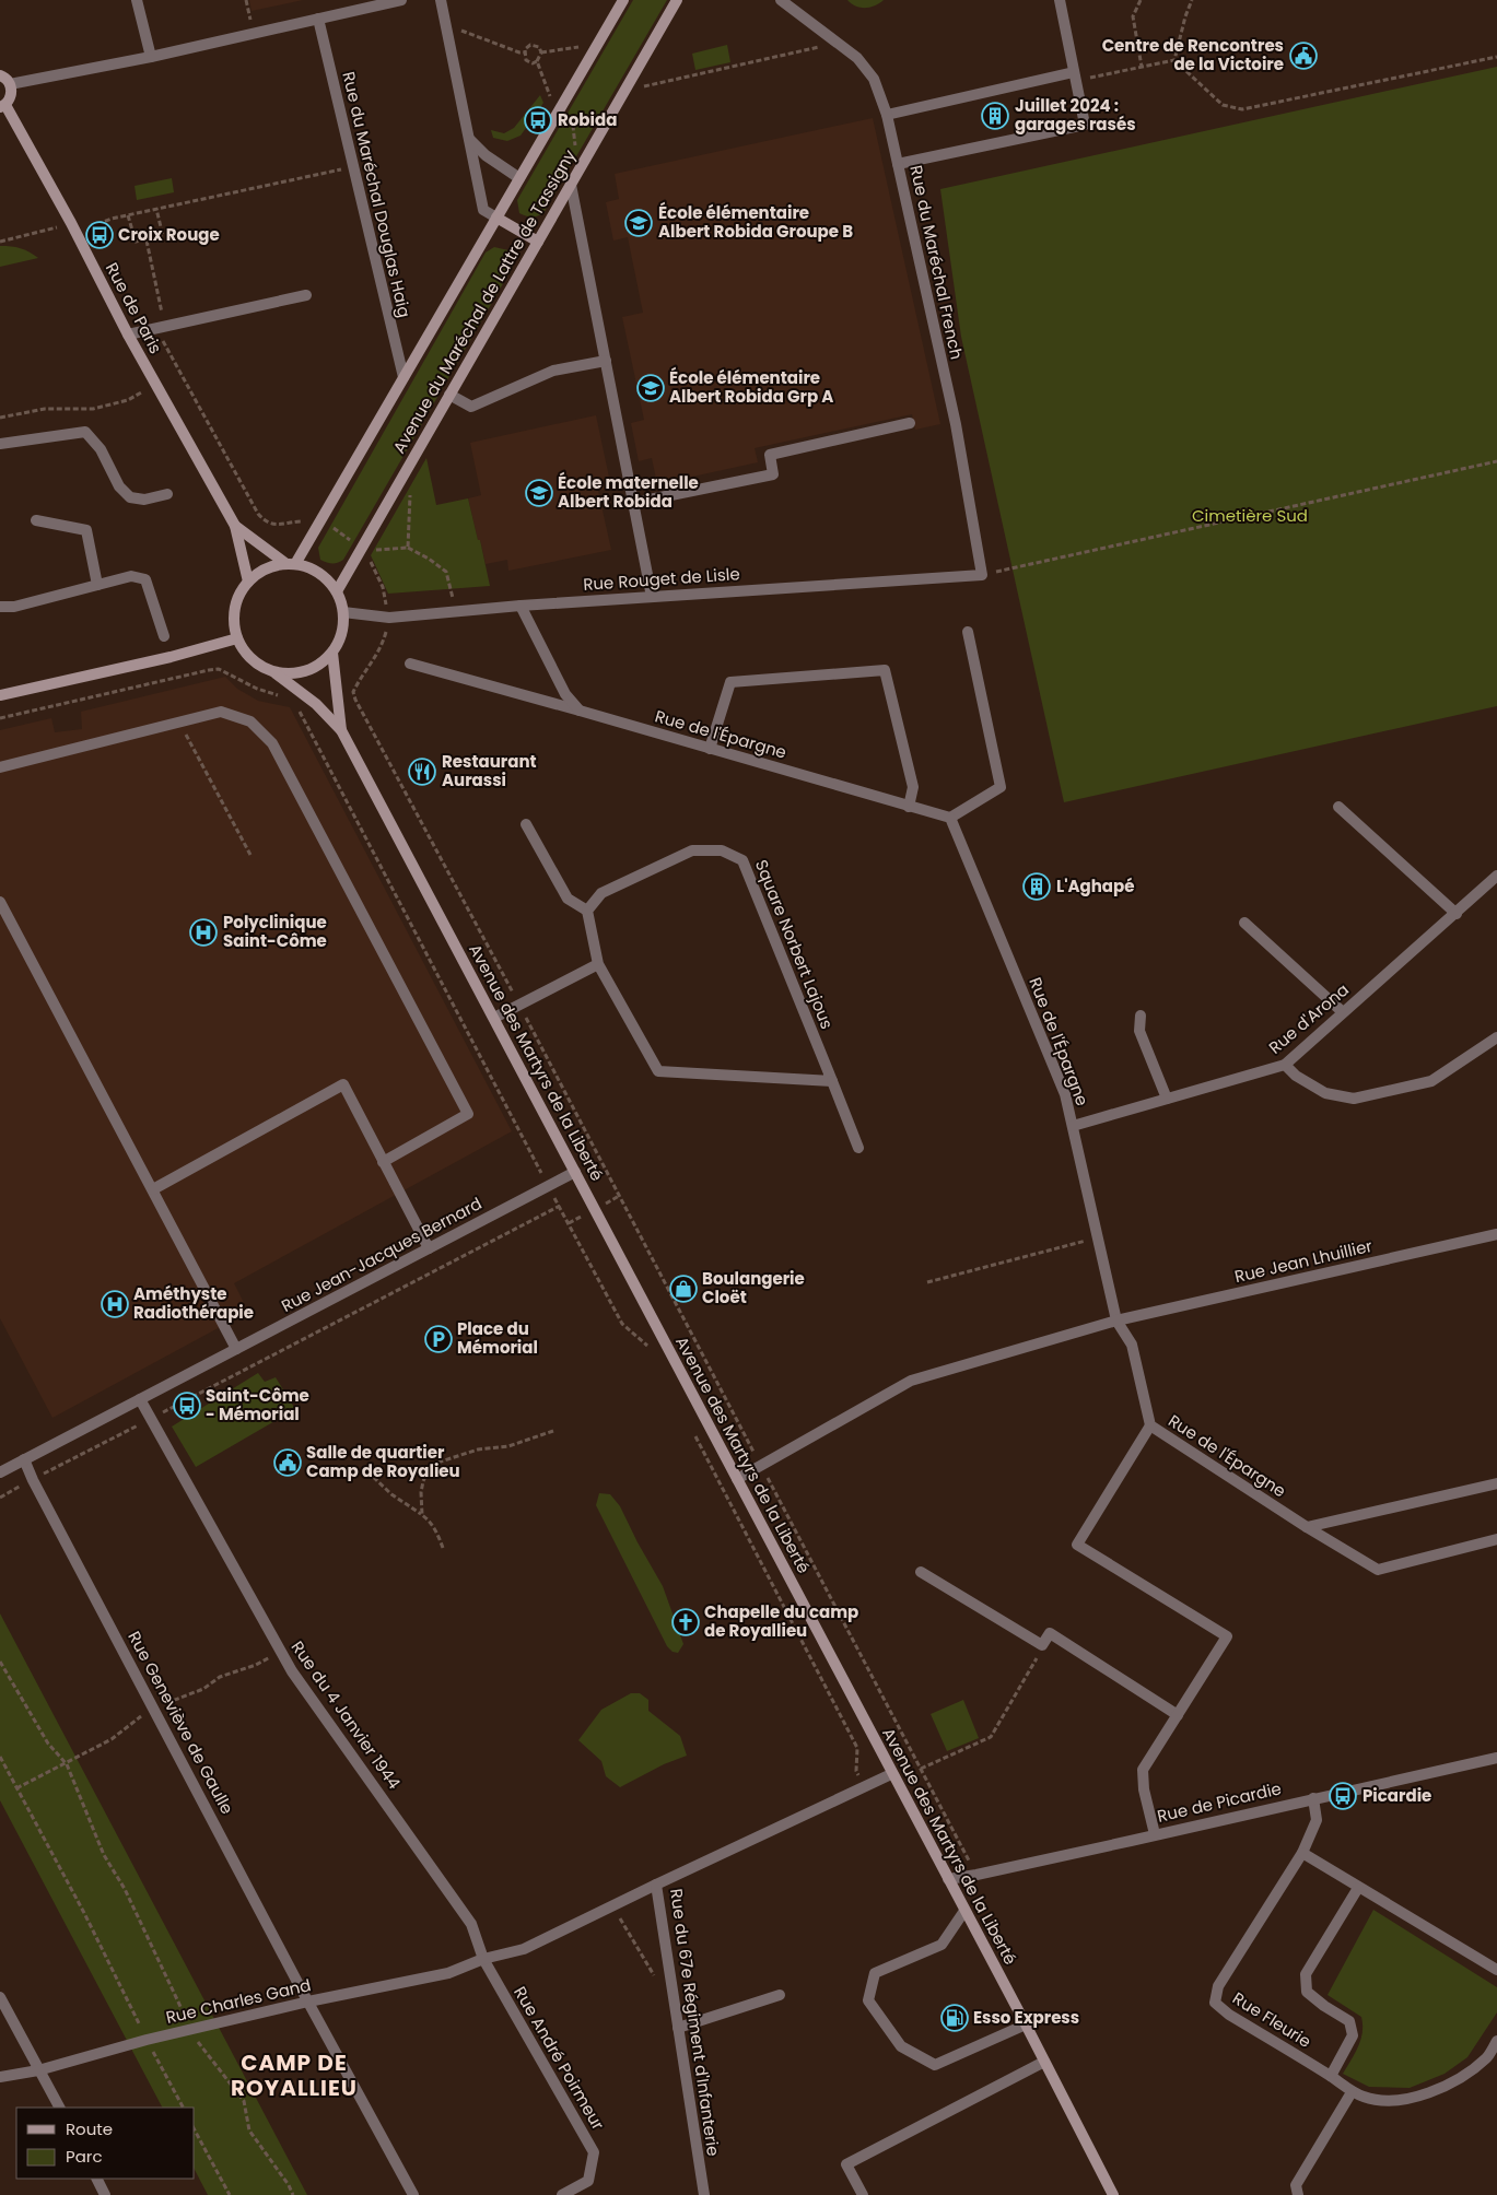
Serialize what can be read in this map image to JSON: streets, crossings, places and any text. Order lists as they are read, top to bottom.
{
  "streets": {
    "street": [
      "Rue du Maréchal Douglas Haig",
      "Rue du Maréchal French",
      "Avenue du Maréchal de Lattre de Tassigny",
      "Rue de Paris",
      "Rue Rouget de Lisle",
      "Rue de l'Épargne",
      "Square Norbert Lajous",
      "Rue d'Arona",
      "Avenue des Martyrs de la Liberté",
      "Rue Jean-Jacques Bernard",
      "Rue Jean Lhuillier",
      "Rue du 4 Janvier 1944",
      "Rue Geneviève de Gaulle",
      "Rue de Picardie",
      "Rue Charles Gand",
      "Rue Fleurie",
      "Rue du 67e Régiment d'Infanterie",
      "Rue André Poirmeur"
    ]
  },
  "crossings": [
    ["Rue du Maréchal Douglas Haig", "Avenue du Maréchal de Lattre de Tassigny"],
    ["Rue du Maréchal French", "Rue Rouget de Lisle"],
    ["Avenue du Maréchal de Lattre de Tassigny", "Rue de Paris"],
    ["Avenue du Maréchal de Lattre de Tassigny", "Rue Rouget de Lisle"],
    ["Avenue du Maréchal de Lattre de Tassigny", "Avenue des Martyrs de la Liberté"],
    ["Rue de Paris", "Rue Rouget de Lisle"],
    ["Rue de Paris", "Avenue des Martyrs de la Liberté"],
    ["Rue Rouget de Lisle", "Avenue des Martyrs de la Liberté"],
    ["Rue de l'Épargne", "Rue d'Arona"],
    ["Rue de l'Épargne", "Rue Jean Lhuillier"],
    ["Avenue des Martyrs de la Liberté", "Rue Jean-Jacques Bernard"],
    ["Avenue des Martyrs de la Liberté", "Rue Jean Lhuillier"],
    ["Avenue des Martyrs de la Liberté", "Rue de Picardie"],
    ["Avenue des Martyrs de la Liberté", "Rue du 67e Régiment d'Infanterie"],
    ["Rue Jean-Jacques Bernard", "Rue du 4 Janvier 1944"],
    ["Rue Jean-Jacques Bernard", "Rue Geneviève de Gaulle"],
    ["Rue du 4 Janvier 1944", "Rue Charles Gand"],
    ["Rue du 4 Janvier 1944", "Rue André Poirmeur"],
    ["Rue Geneviève de Gaulle", "Rue Charles Gand"],
    ["Rue de Picardie", "Rue Fleurie"],
    ["Rue Charles Gand", "Rue du 67e Régiment d'Infanterie"],
    ["Rue Charles Gand", "Rue André Poirmeur"]
  ],
  "districts": ["CAMP DE ROYALLIEU"],
  "parks": ["Cimetière Sud"],
  "places": {
    "public building": ["Centre de Rencontres de la Victoire", "Salle de quartier Camp de Royalieu"],
    "building": ["Juillet 2024 : garages rasés", "L'Aghapé"],
    "bus stop": [
      "Robida",
      "Croix Rouge",
      "Saint-Côme - Mémorial",
      "Picardie"
    ],
    "school or university": ["École élémentaire Albert Robida Groupe B", "École élémentaire Albert Robida Grp A", "École maternelle Albert Robida"],
    "restaurant": ["Restaurant Aurassi"],
    "hospital": ["Polyclinique Saint-Côme", "Améthyste Radiothérapie"],
    "shop": ["Boulangerie Cloët"],
    "parking": ["Place du Mémorial"],
    "church": ["Chapelle du camp de Royallieu"],
    "fuel station": ["Esso Express"]
  },
  "legend": ["Route", "Parc"]
}
